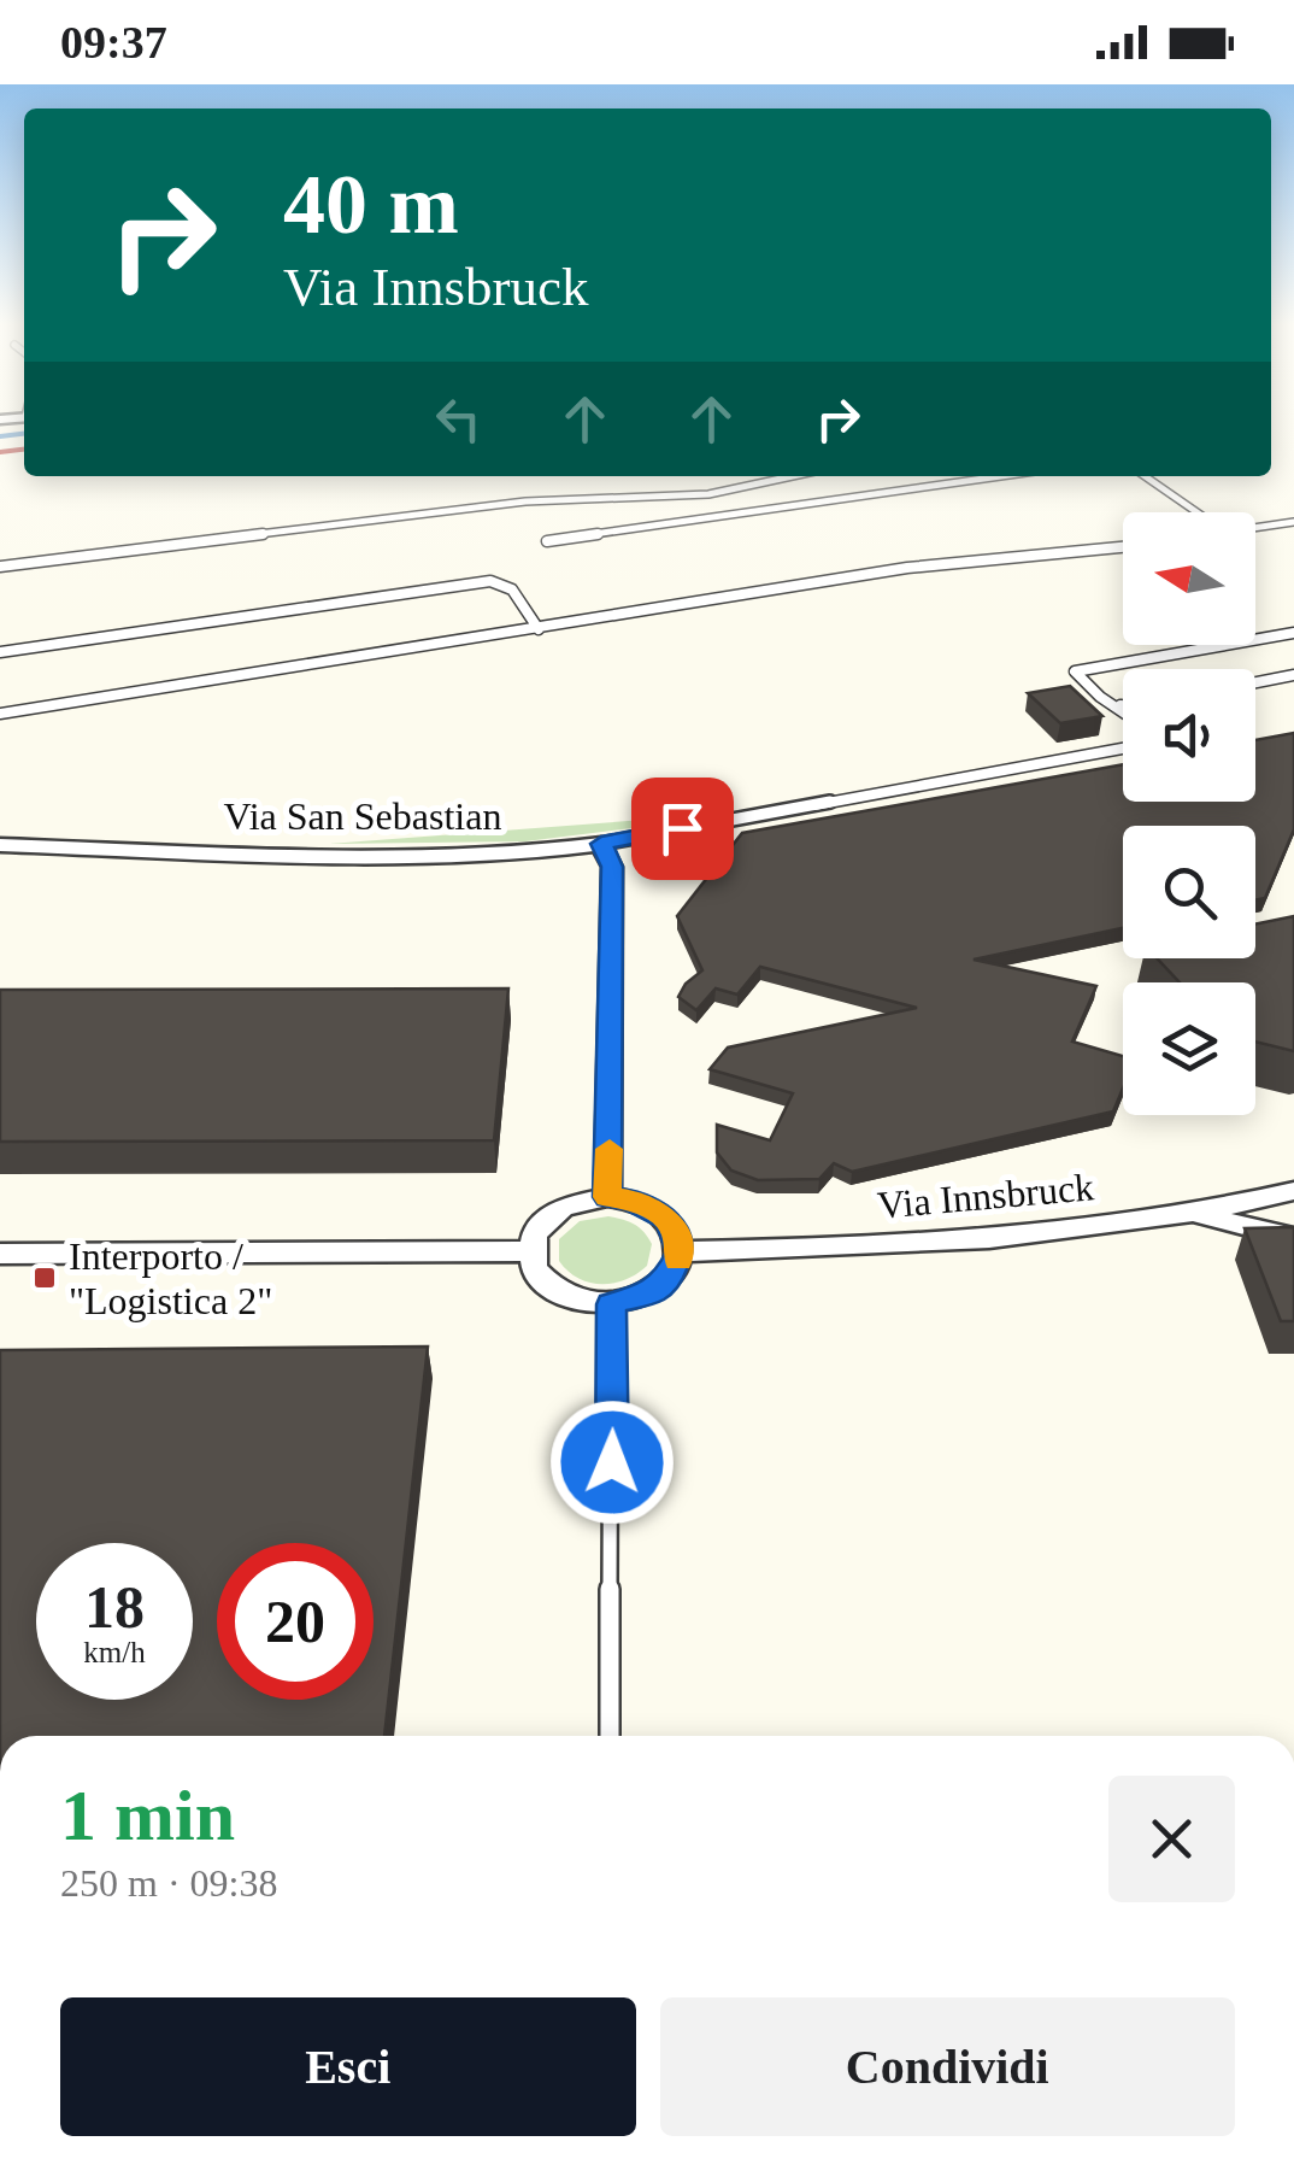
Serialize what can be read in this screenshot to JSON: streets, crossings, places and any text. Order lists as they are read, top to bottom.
{
  "streets": {
    "street": ["Via San Sebastian", "Via Innsbruck"]
  },
  "places": {
    "transit": ["Interporto / \"Logistica 2\""]
  },
  "north": "left",
  "page": {
    "status": "09:37",
    "turn": ["40 m", "Via Innsbruck"],
    "speed": "18 km/h",
    "limit": "20",
    "heading": ["1 min", "250 m · 09:38"],
    "buttons": ["Esci", "Condividi"]
  }
}
